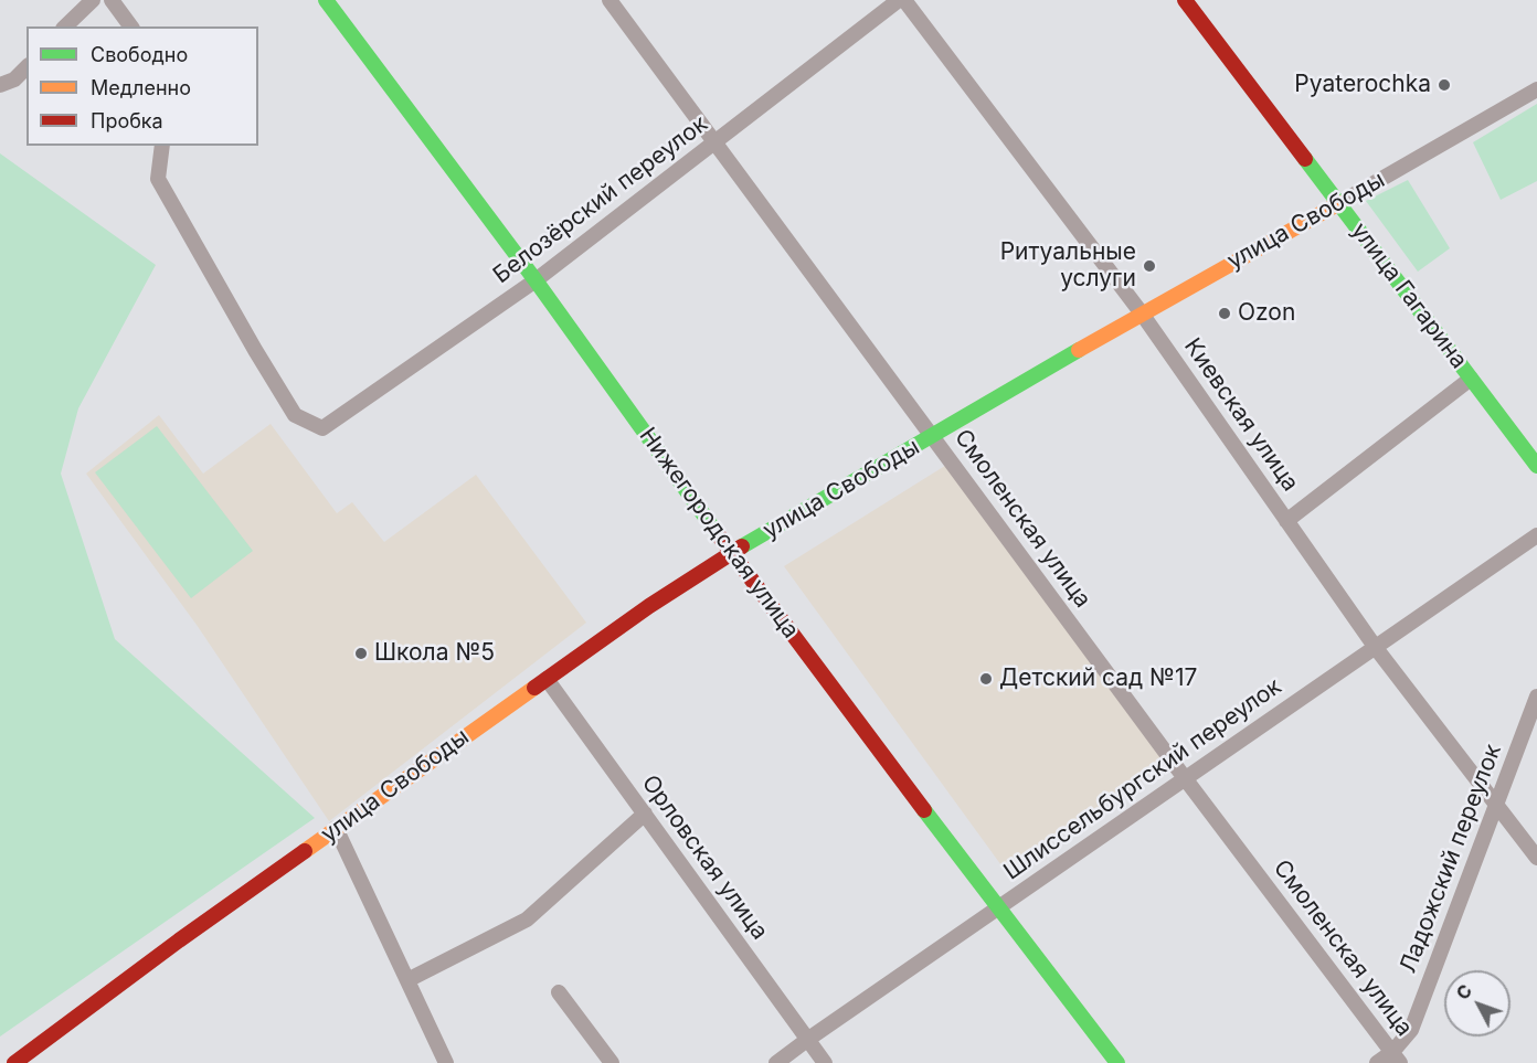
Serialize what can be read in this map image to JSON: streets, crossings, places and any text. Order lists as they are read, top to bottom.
{
  "streets": {
    "street": [
      "Белозёрский переулок",
      "улица Свободы",
      "улица Гагарина",
      "Киевская улица",
      "Смоленская улица",
      "Нижегородская улица",
      "Шлиссельбургский переулок",
      "Орловская улица",
      "Ладожский переулок"
    ]
  },
  "crossings": [
    ["Белозёрский переулок", "Киевская улица"],
    ["Белозёрский переулок", "Смоленская улица"],
    ["Белозёрский переулок", "Нижегородская улица"],
    ["улица Свободы", "улица Гагарина"],
    ["улица Свободы", "Киевская улица"],
    ["улица Свободы", "Смоленская улица"],
    ["улица Свободы", "Нижегородская улица"],
    ["улица Свободы", "Орловская улица"],
    ["Киевская улица", "Шлиссельбургский переулок"],
    ["Киевская улица", "Ладожский переулок"],
    ["Смоленская улица", "Шлиссельбургский переулок"],
    ["Смоленская улица", "Ладожский переулок"],
    ["Нижегородская улица", "Шлиссельбургский переулок"],
    ["Шлиссельбургский переулок", "Орловская улица"]
  ],
  "places": [
    "Pyaterochka",
    "Ритуальные услуги",
    "Ozon",
    "Школа №5",
    "Детский сад №17"
  ],
  "legend": ["Свободно", "Медленно", "Пробка"],
  "north": "top left"
}
